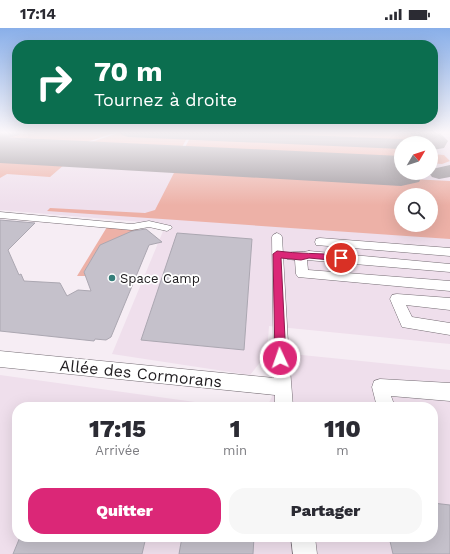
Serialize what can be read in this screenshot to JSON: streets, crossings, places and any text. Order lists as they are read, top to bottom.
{
  "streets": {
    "street": ["Allée des Cormorans"]
  },
  "places": ["Space Camp"],
  "north": "top right",
  "page": {
    "status": "17:14",
    "turn": ["70 m", "Tournez à droite"],
    "eta": [
      "17:15",
      "Arrivée",
      "1",
      "min",
      "110",
      "m"
    ],
    "buttons": ["Quitter", "Partager"]
  }
}
